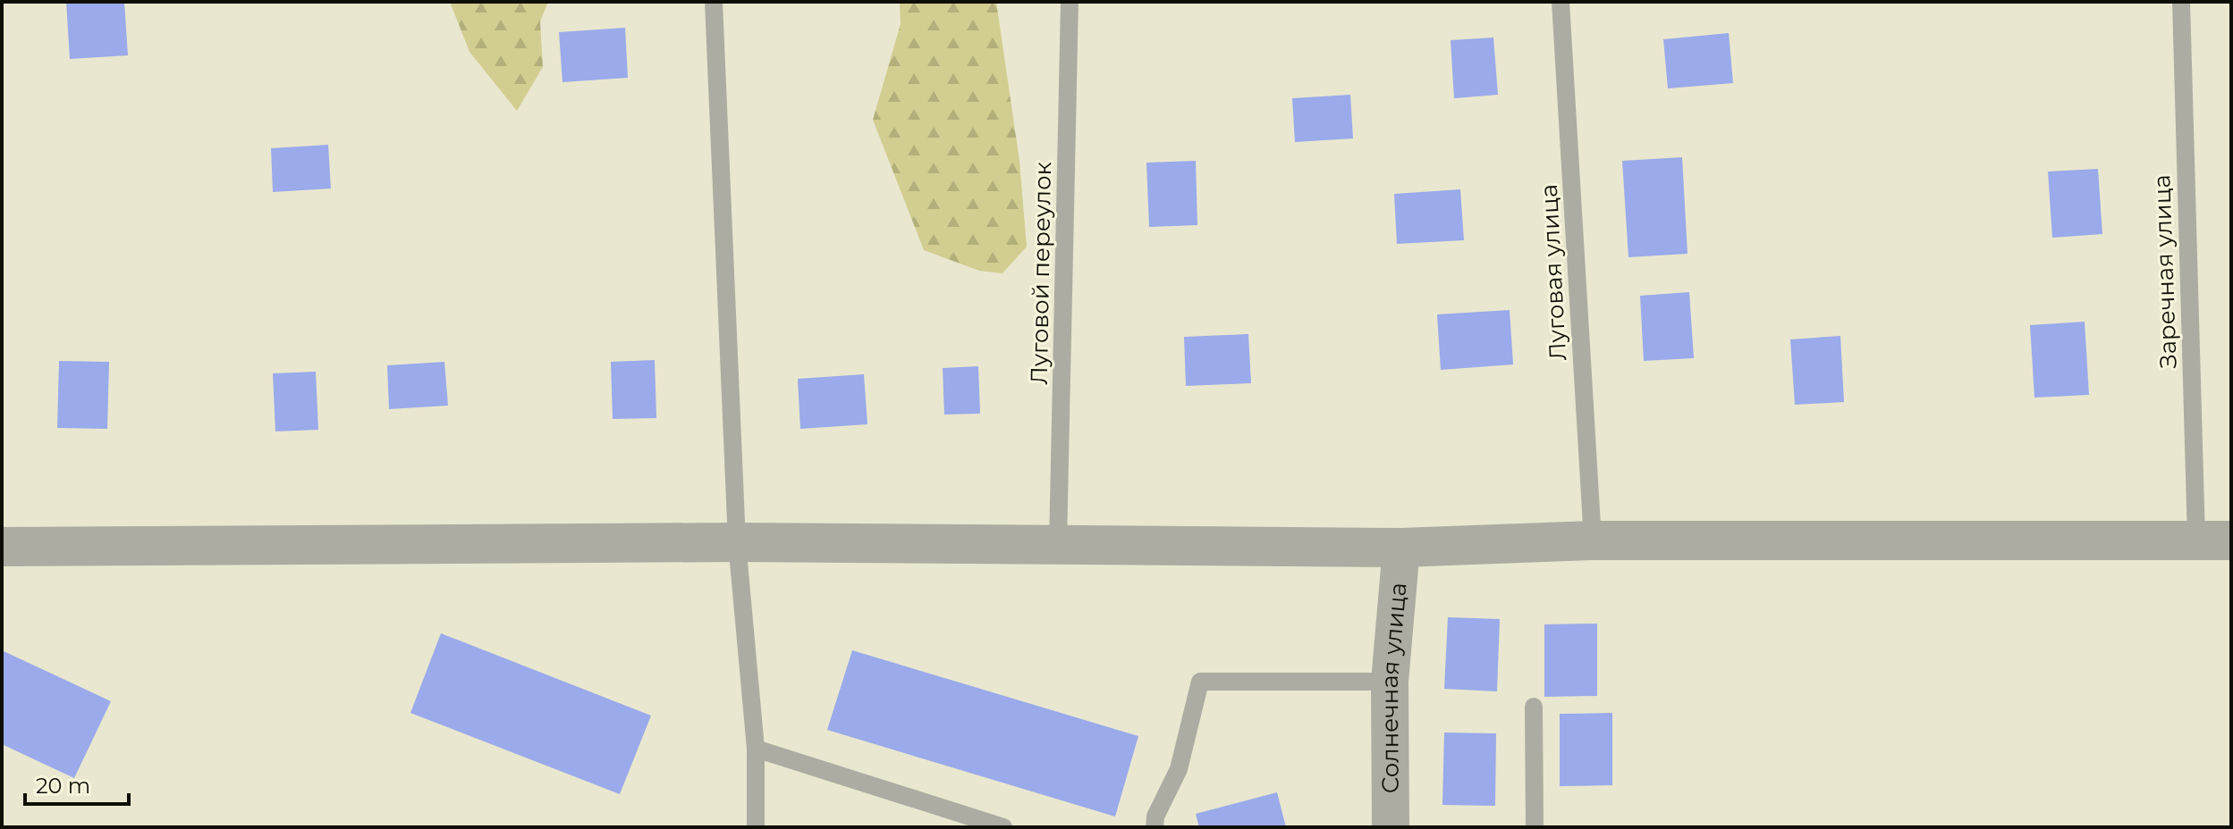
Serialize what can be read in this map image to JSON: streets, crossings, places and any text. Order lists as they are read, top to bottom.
{
  "streets": {
    "street": ["Солнечная улица"],
    "lane": ["Заречная улица", "Луговая улица", "Луговой переулок"]
  },
  "scale_bar": "20 m"
}
